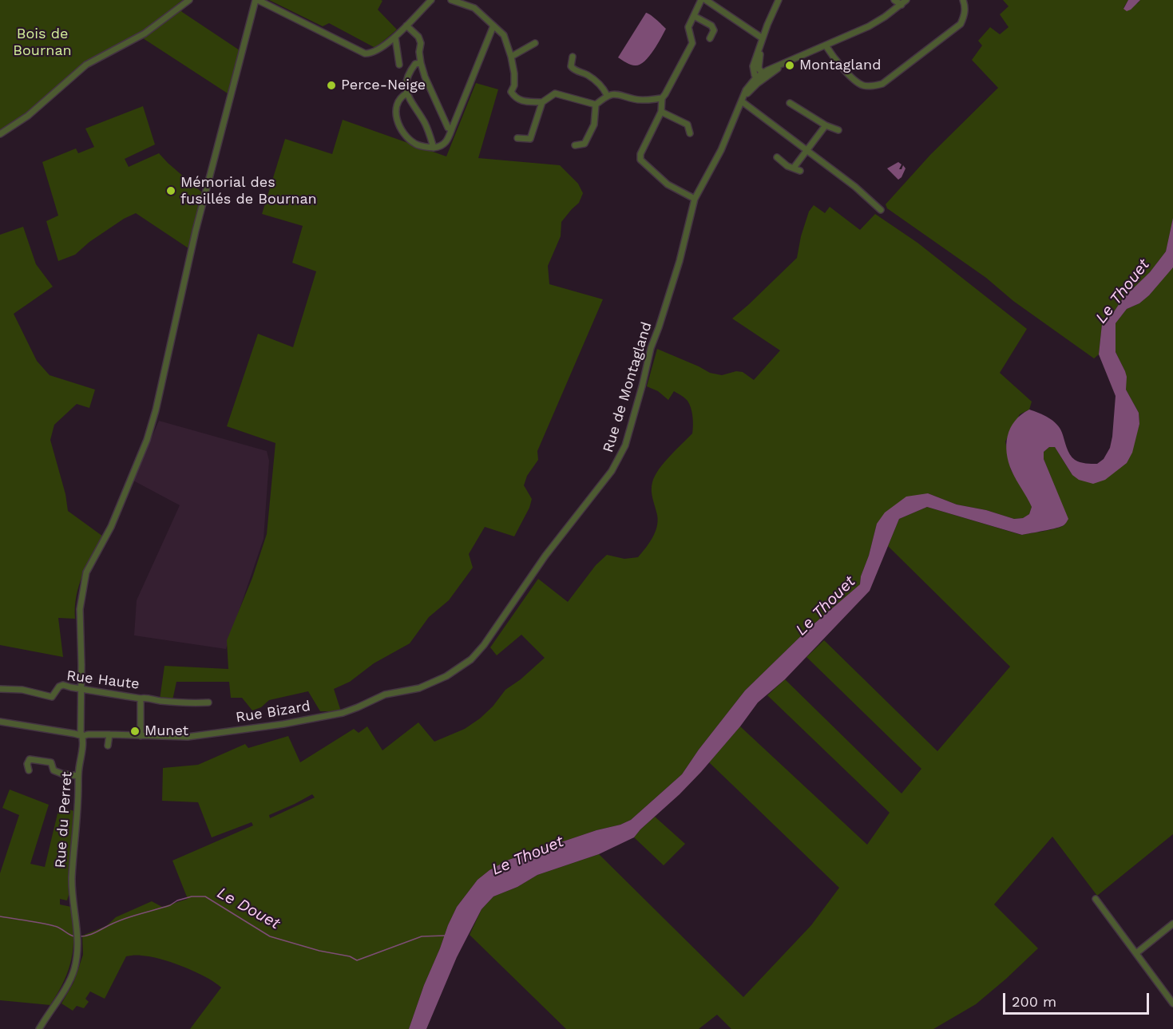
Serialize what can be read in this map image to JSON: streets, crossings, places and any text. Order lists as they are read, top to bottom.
{
  "streets": {
    "street": [
      "Rue de Montagland",
      "Rue Haute",
      "Rue Bizard",
      "Rue du Perret"
    ]
  },
  "crossings": [
    ["Rue de Montagland", "Rue Bizard"],
    ["Rue Haute", "Rue du Perret"],
    ["Rue Bizard", "Rue du Perret"]
  ],
  "water": ["Le Thouet", "Le Douet"],
  "parks": ["Bois de Bournan"],
  "places": [
    "Montagland",
    "Perce-Neige",
    "Mémorial des fusillés de Bournan",
    "Munet"
  ],
  "scale_bar": "200 m"
}
